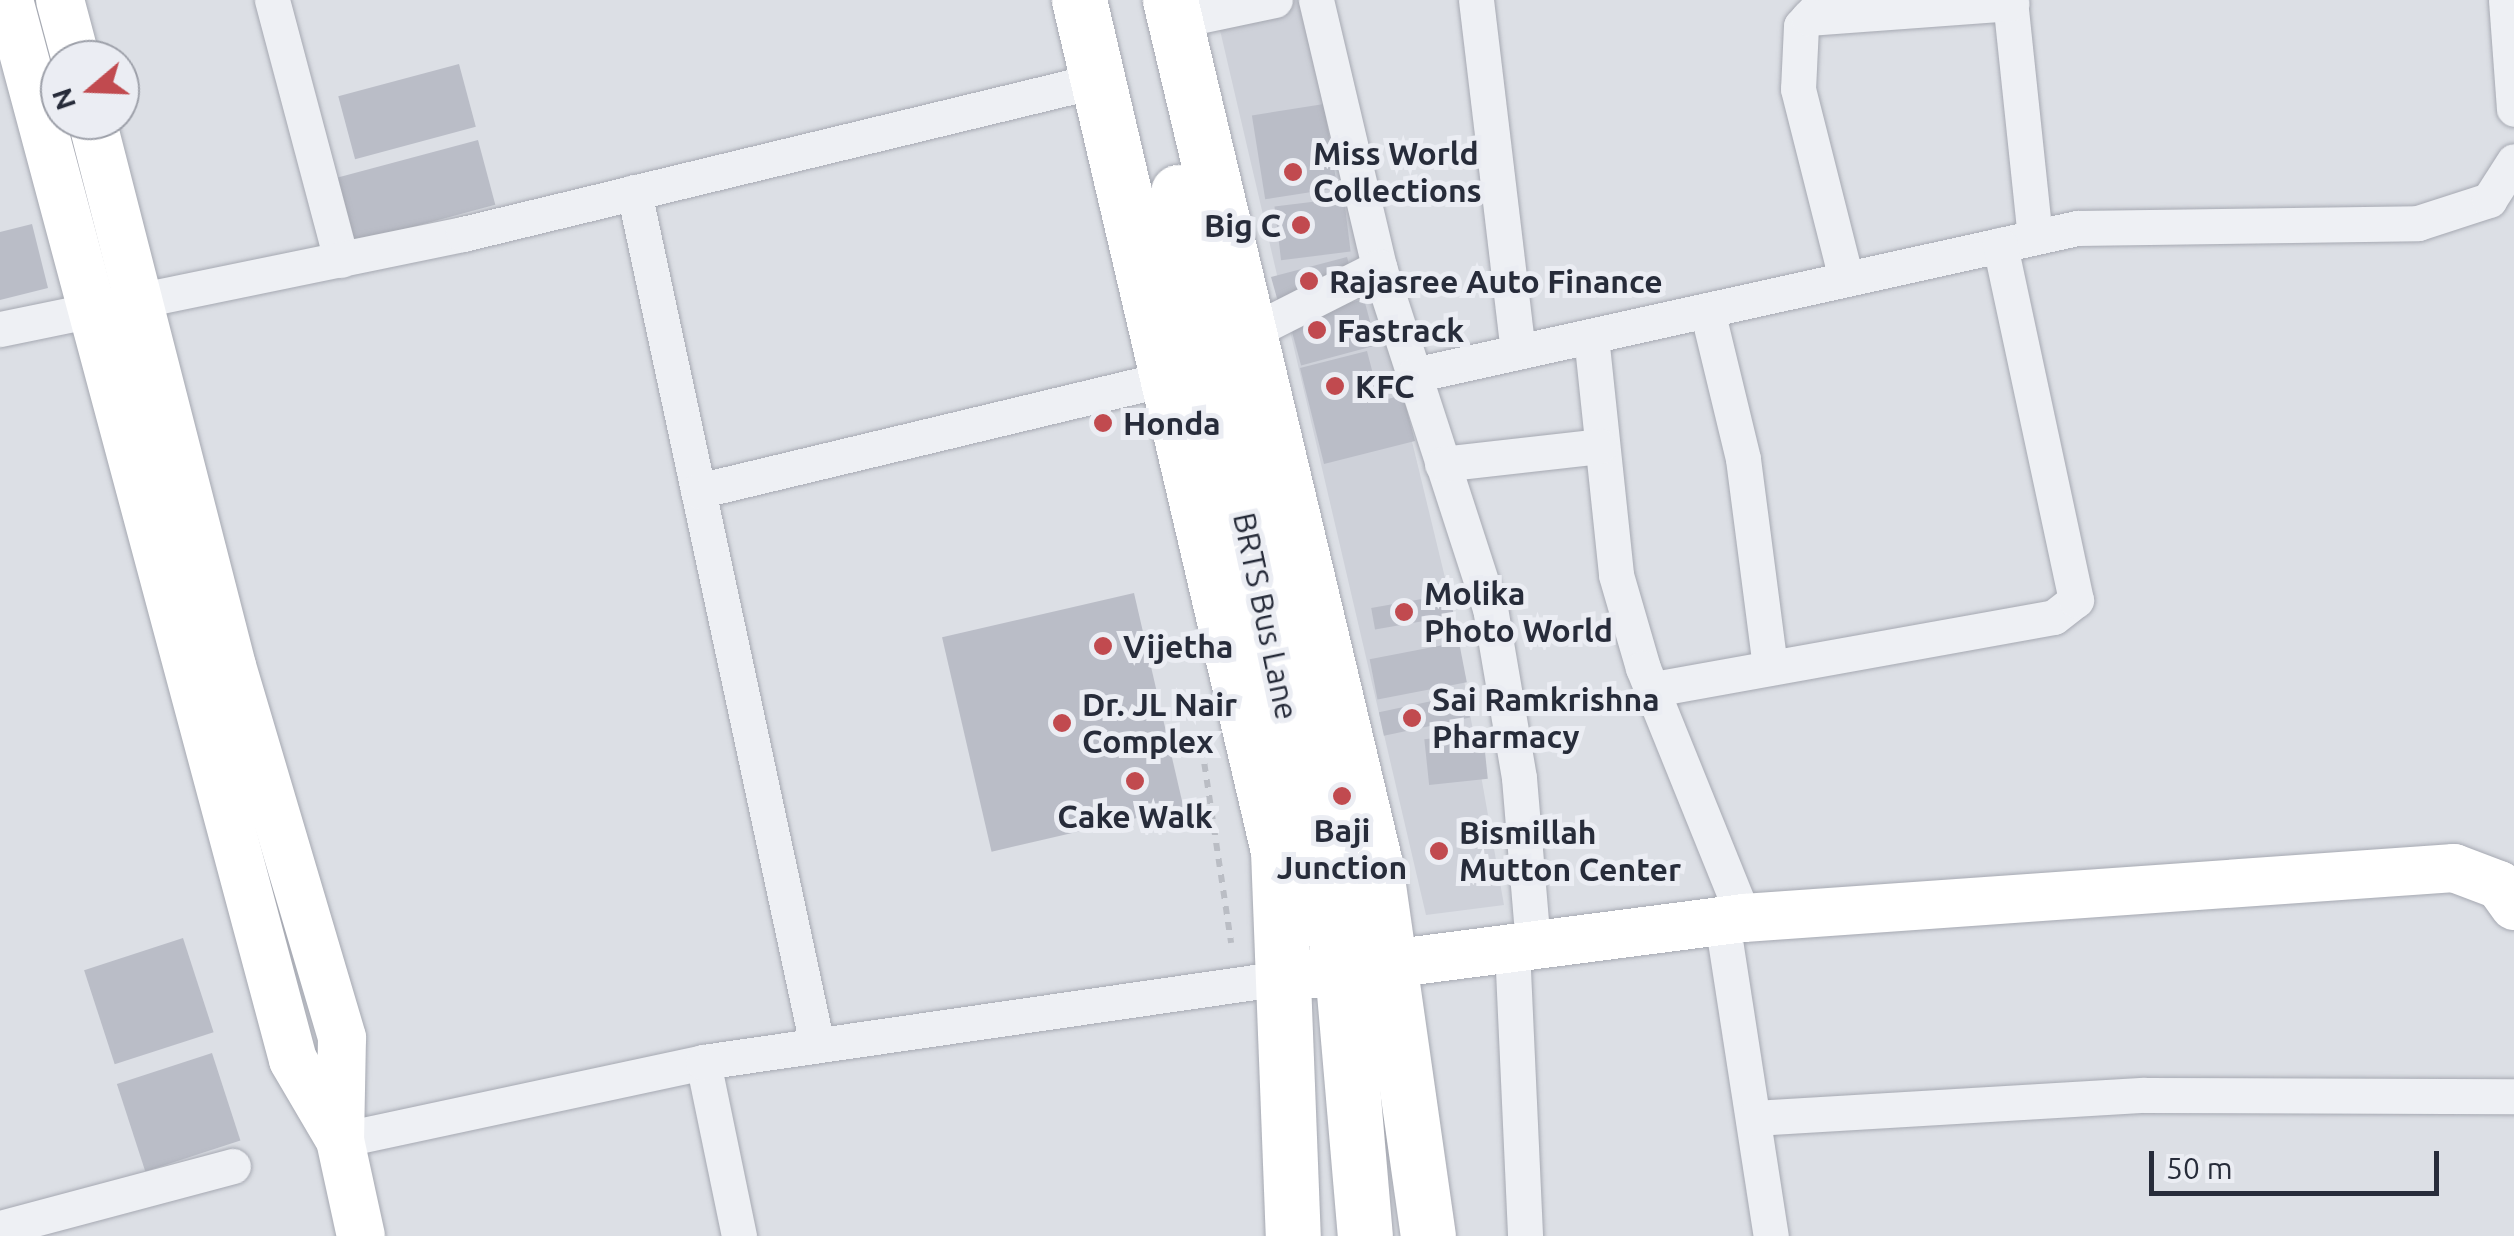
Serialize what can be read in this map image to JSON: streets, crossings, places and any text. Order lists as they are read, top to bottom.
{
  "streets": {
    "main road": ["BRTS Bus Lane"]
  },
  "places": [
    "Miss World Collections",
    "Big C",
    "Rajasree Auto Finance",
    "Fastrack",
    "KFC",
    "Honda",
    "Molika Photo World",
    "Vijetha",
    "Sai Ramkrishna Pharmacy",
    "Dr. JL Nair Complex",
    "Cake Walk",
    "Baji Junction",
    "Bismillah Mutton Center"
  ],
  "scale_bar": "50 m",
  "north": "left"
}
